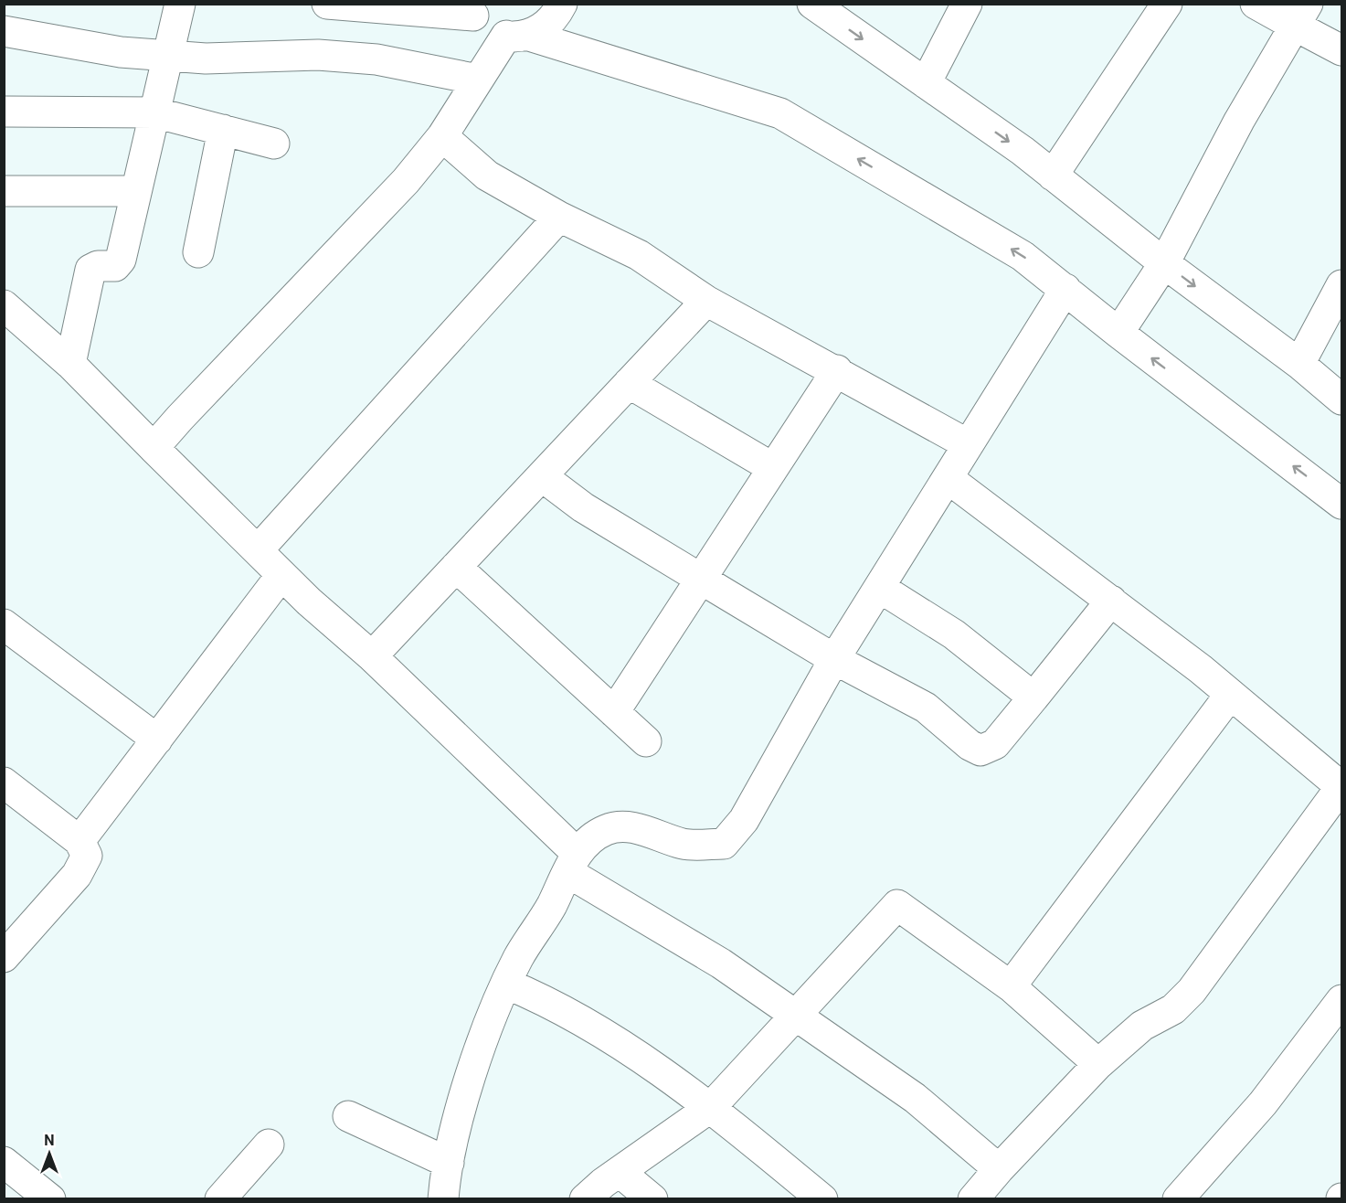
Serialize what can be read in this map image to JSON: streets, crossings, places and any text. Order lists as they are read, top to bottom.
{
  "north": "top"
}
